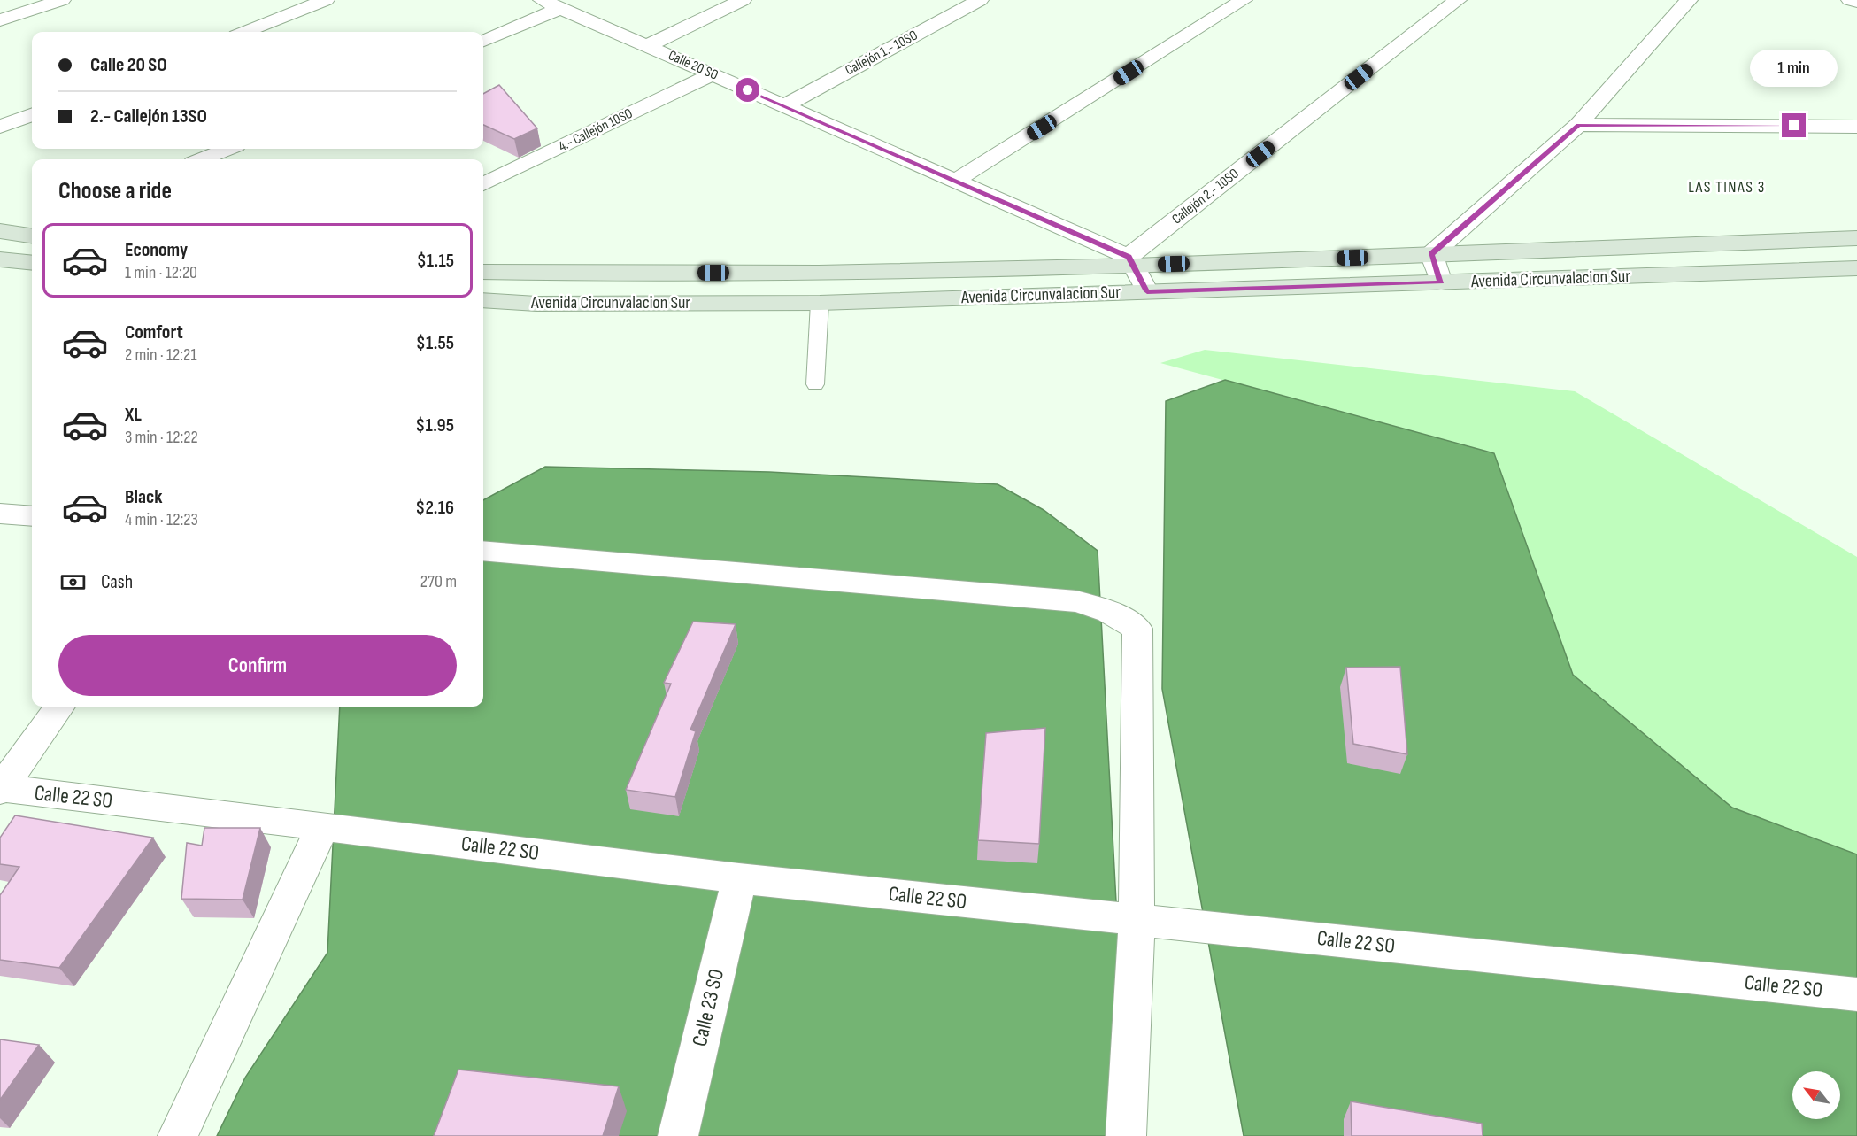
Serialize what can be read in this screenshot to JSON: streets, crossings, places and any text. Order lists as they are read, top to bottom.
{
  "streets": {
    "main road": ["Avenida Circunvalacion Sur"],
    "street": [
      "Callejón 1.- 10SO",
      "Calle 20 SO",
      "4.- Callejón 10SO",
      "Callejón 2.- 10SO",
      "Calle 22 SO",
      "Calle 23 SO"
    ]
  },
  "crossings": [
    ["Callejón 1.- 10SO", "Calle 20 SO"],
    ["Calle 20 SO", "4.- Callejón 10SO"],
    ["Calle 20 SO", "Callejón 2.- 10SO"],
    ["Calle 20 SO", "Avenida Circunvalacion Sur"],
    ["Callejón 2.- 10SO", "Avenida Circunvalacion Sur"],
    ["Calle 22 SO", "Calle 23 SO"]
  ],
  "districts": ["LAS TINAS 3"],
  "north": "top left",
  "page": {
    "banner": ["Calle 20 SO", "2.- Callejón 13SO"],
    "bubble": "1 min",
    "heading": "Choose a ride",
    "list": [
      {
        "name": "Economy",
        "note": "1 min · 12:20",
        "value": "$1.15"
      },
      {
        "name": "Comfort",
        "note": "2 min · 12:21",
        "value": "$1.55"
      },
      {
        "name": "XL",
        "note": "3 min · 12:22",
        "value": "$1.95"
      },
      {
        "name": "Black",
        "note": "4 min · 12:23",
        "value": "$2.16"
      }
    ],
    "pay": ["Cash", "270 m"],
    "buttons": "Confirm"
  }
}
